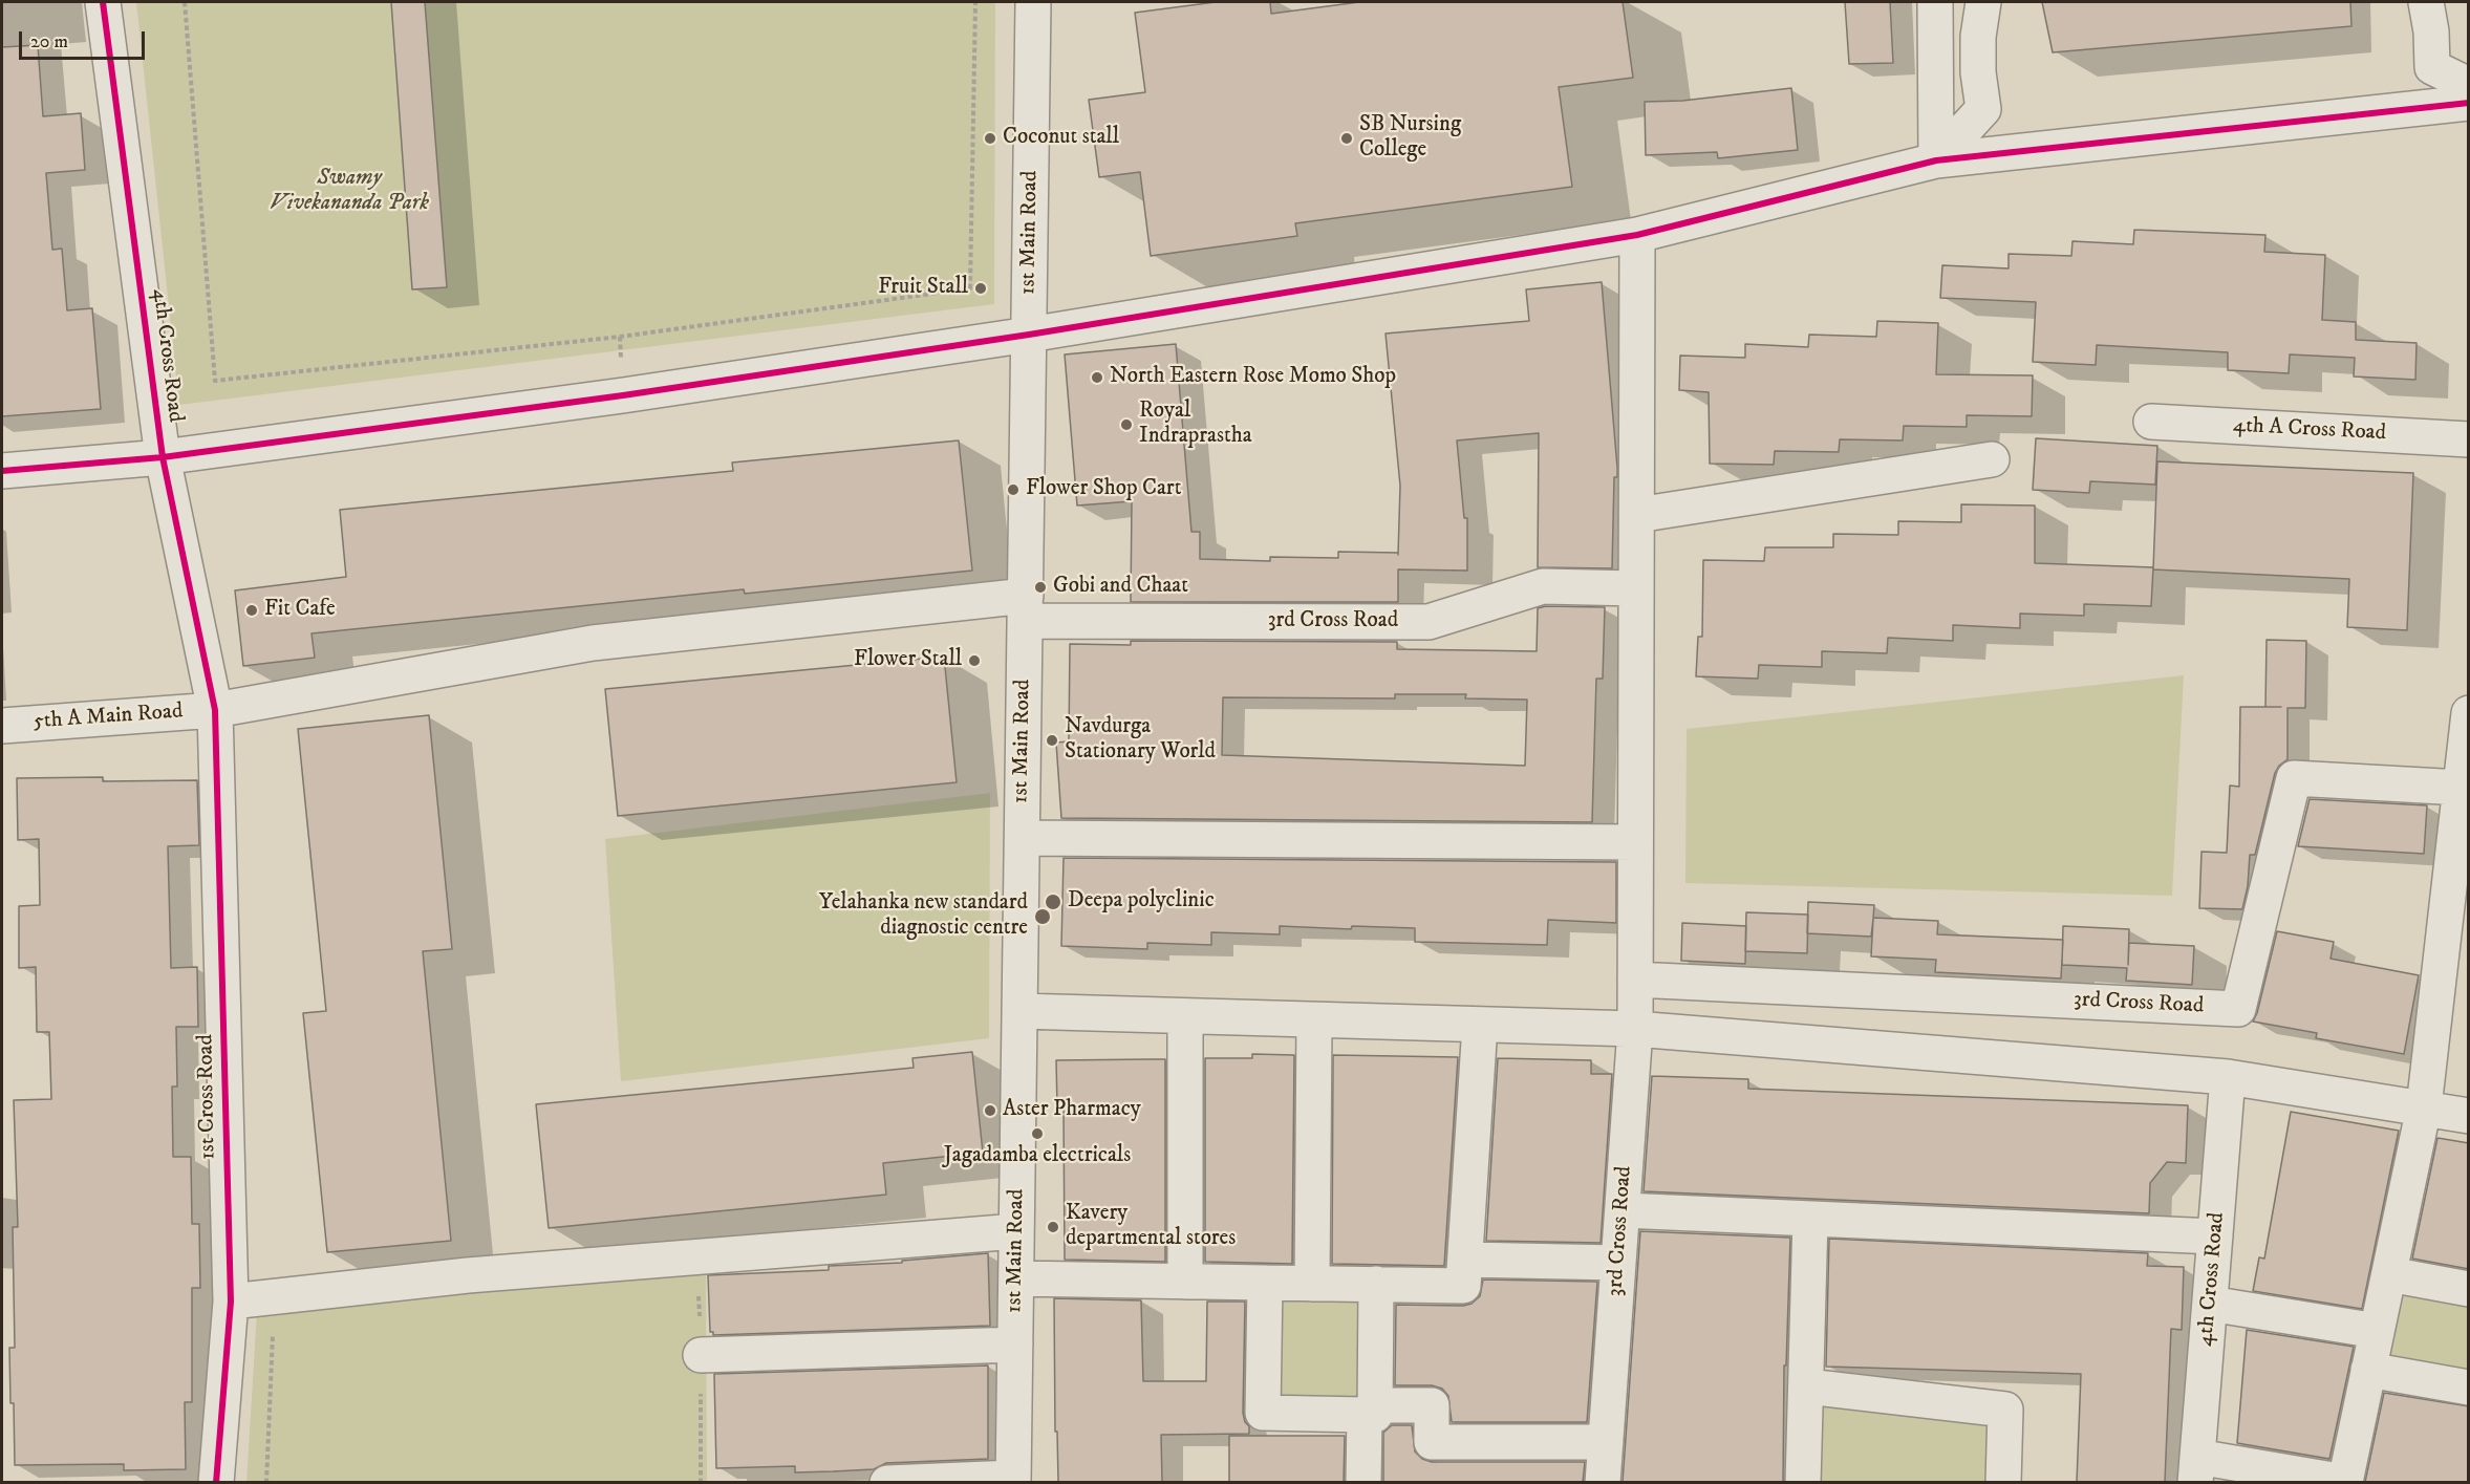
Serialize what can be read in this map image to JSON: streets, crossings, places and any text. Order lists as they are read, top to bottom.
{
  "streets": {
    "street": [
      "1st Main Road",
      "4th Cross Road",
      "4th A Cross Road",
      "3rd Cross Road",
      "5th A Main Road",
      "1st Cross Road"
    ]
  },
  "crossings": [
    ["1st Main Road", "3rd Cross Road"],
    ["4th Cross Road", "3rd Cross Road"],
    ["4th Cross Road", "5th A Main Road"],
    ["4th Cross Road", "1st Cross Road"],
    ["3rd Cross Road", "5th A Main Road"],
    ["3rd Cross Road", "1st Cross Road"],
    ["5th A Main Road", "1st Cross Road"]
  ],
  "parks": ["Swamy Vivekananda Park"],
  "places": [
    "Coconut stall",
    "SB Nursing College",
    "Fruit Stall",
    "North Eastern Rose Momo Shop",
    "Royal Indraprastha",
    "Flower Shop Cart",
    "Gobi and Chaat",
    "Fit Cafe",
    "Flower Stall",
    "Navdurga Stationary World",
    "Deepa polyclinic",
    "Yelahanka new standard diagnostic centre",
    "Aster Pharmacy",
    "Jagadamba electricals",
    "Kavery departmental stores"
  ],
  "scale_bar": "20 m"
}
